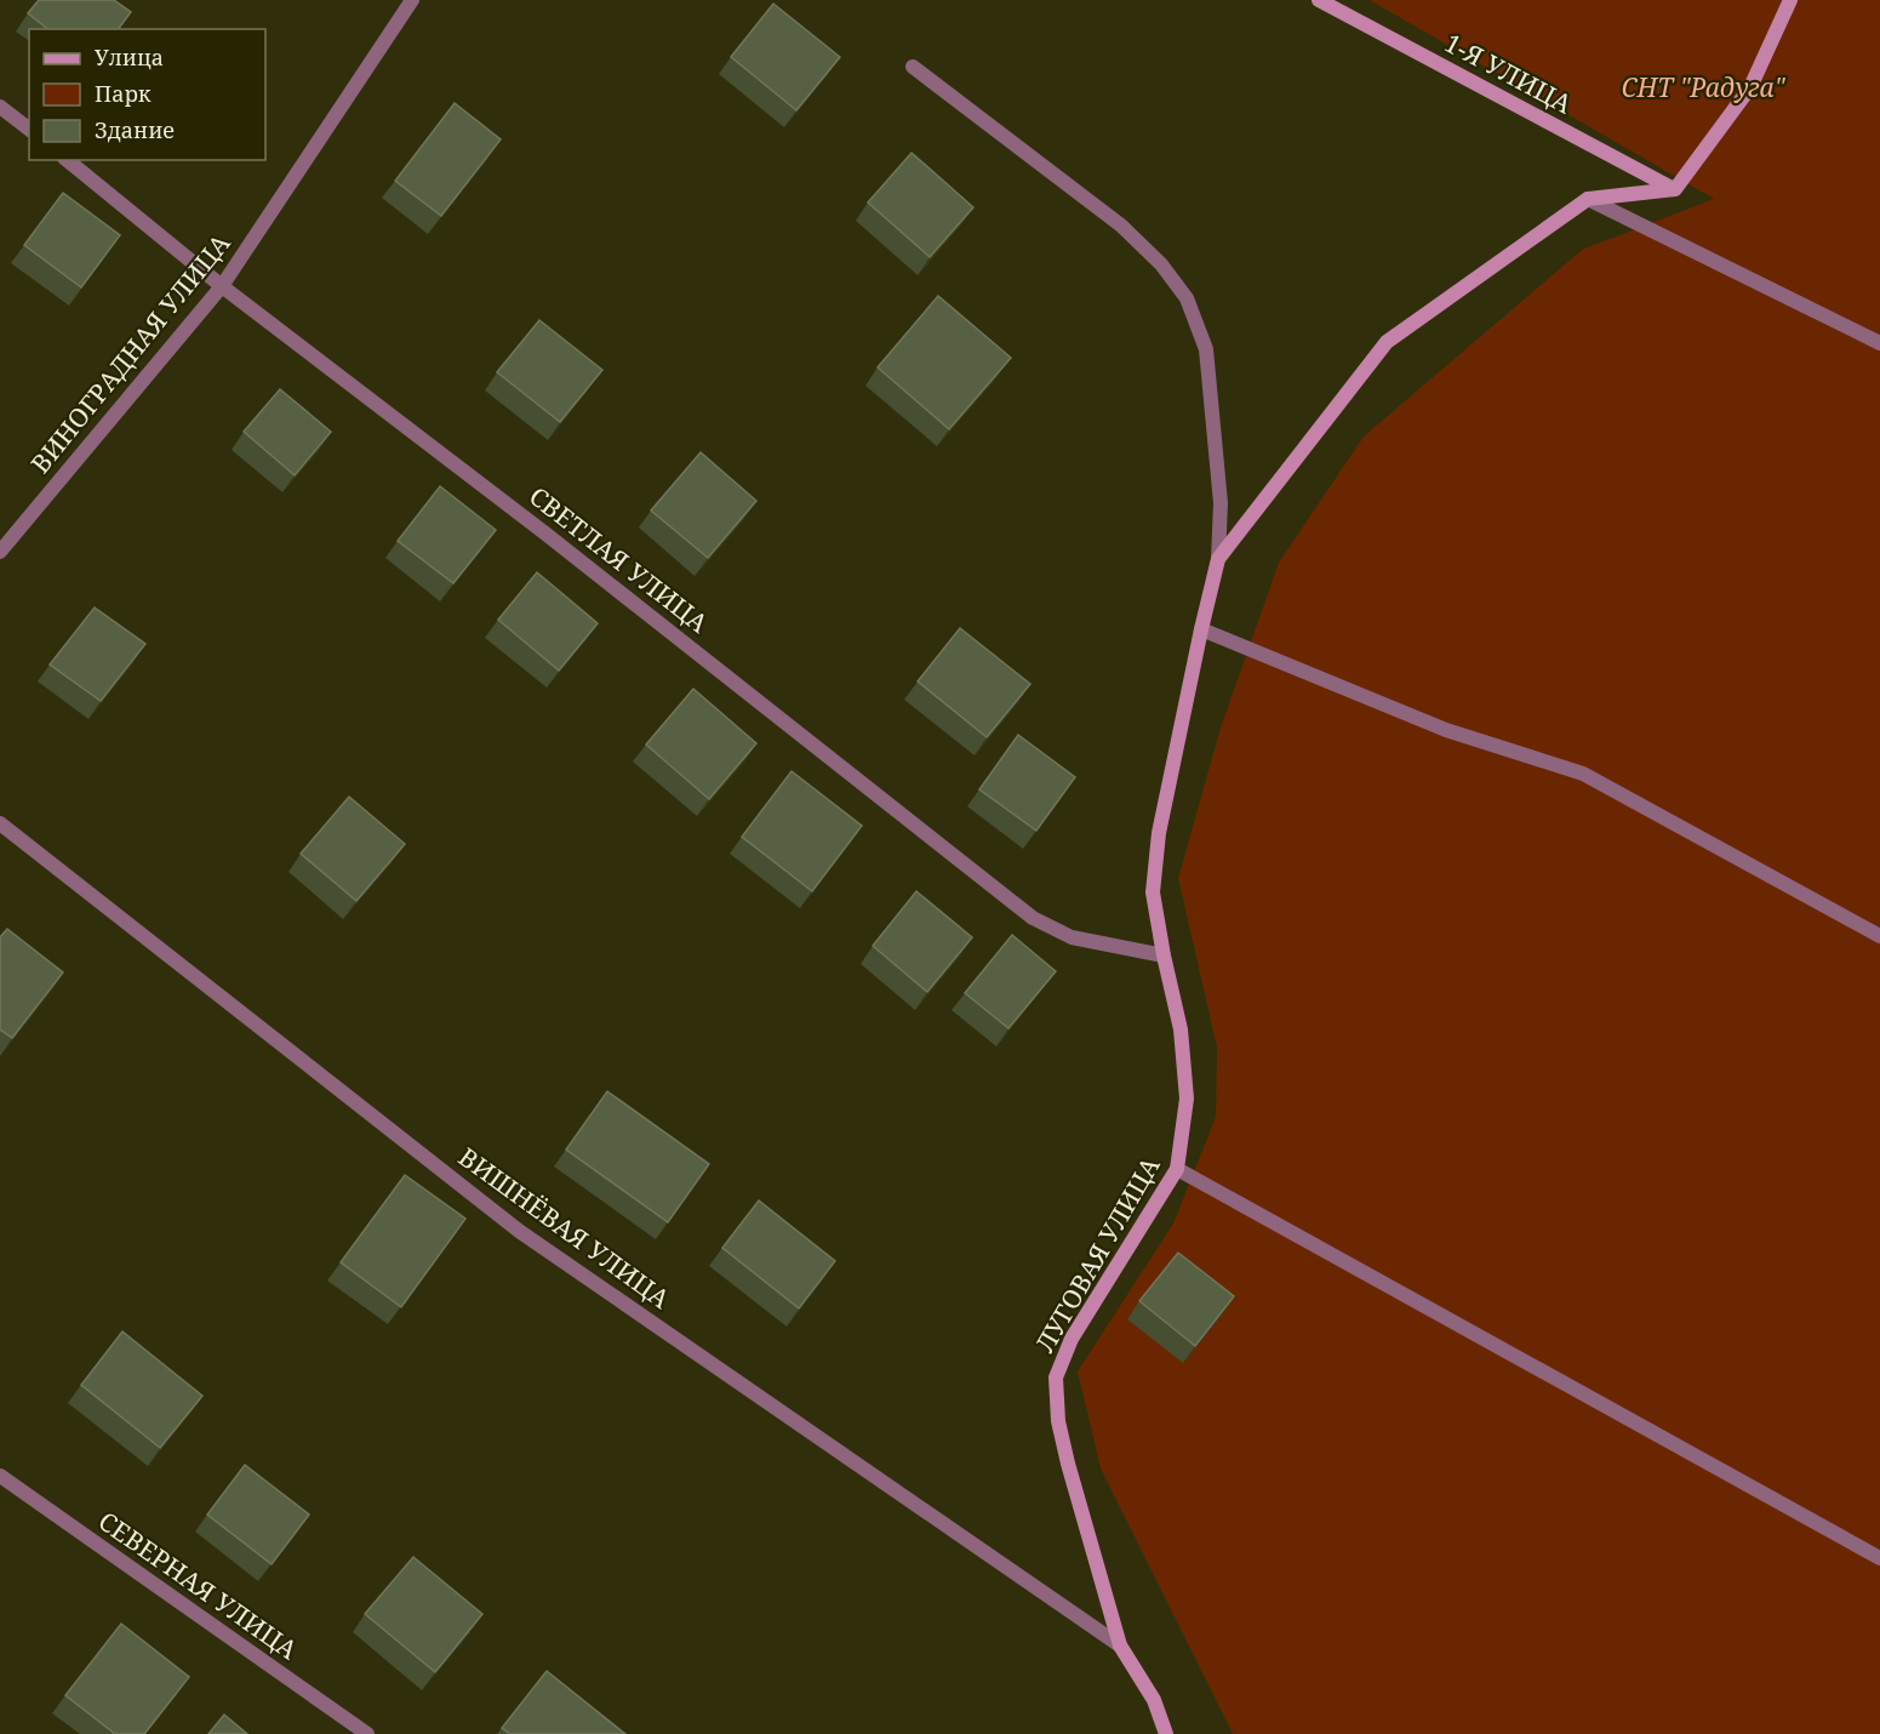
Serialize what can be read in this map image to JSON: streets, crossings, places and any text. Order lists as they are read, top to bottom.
{
  "streets": {
    "street": [
      "1-Я УЛИЦА",
      "ВИНОГРАДНАЯ УЛИЦА",
      "СВЕТЛАЯ УЛИЦА",
      "ВИШНЁВАЯ УЛИЦА",
      "ЛУГОВАЯ УЛИЦА",
      "СЕВЕРНАЯ УЛИЦА"
    ]
  },
  "crossings": [
    ["ВИНОГРАДНАЯ УЛИЦА", "СВЕТЛАЯ УЛИЦА"],
    ["СВЕТЛАЯ УЛИЦА", "ЛУГОВАЯ УЛИЦА"],
    ["ВИШНЁВАЯ УЛИЦА", "ЛУГОВАЯ УЛИЦА"]
  ],
  "parks": ["СНТ \"Радуга\""],
  "legend": ["Улица", "Парк", "Здание"]
}
